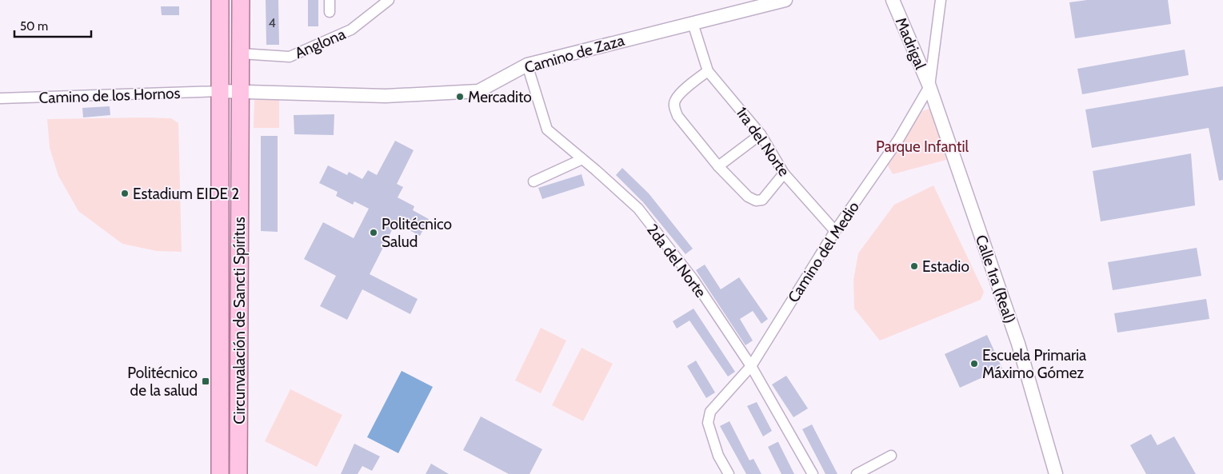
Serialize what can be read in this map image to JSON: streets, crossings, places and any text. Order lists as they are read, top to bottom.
{
  "streets": {
    "highway": ["Circunvalación de Sancti Spíritus"],
    "street": [
      "Anglona",
      "Madrigal",
      "Camino de Zaza",
      "Camino de los Hornos",
      "1ra del Norte",
      "Camino del Medio",
      "2da del Norte",
      "Calle 1ra (Real)"
    ]
  },
  "crossings": [
    ["Anglona", "Circunvalación de Sancti Spíritus"],
    ["Madrigal", "Camino del Medio"],
    ["Madrigal", "Calle 1ra (Real)"],
    ["Camino de Zaza", "Camino de los Hornos"],
    ["Camino de Zaza", "1ra del Norte"],
    ["Camino de Zaza", "2da del Norte"],
    ["Camino de Zaza", "Circunvalación de Sancti Spíritus"],
    ["Camino de los Hornos", "Circunvalación de Sancti Spíritus"],
    ["1ra del Norte", "Camino del Medio"],
    ["Camino del Medio", "2da del Norte"],
    ["Camino del Medio", "Calle 1ra (Real)"]
  ],
  "parks": ["Parque Infantil"],
  "places": {
    "other": [
      "Mercadito",
      "Estadium EIDE 2",
      "Politécnico Salud",
      "Estadio",
      "Escuela Primaria Máximo Gómez"
    ],
    "transit": ["Politécnico de la salud"]
  },
  "house_numbers": ["4"],
  "scale_bar": "50 m"
}
